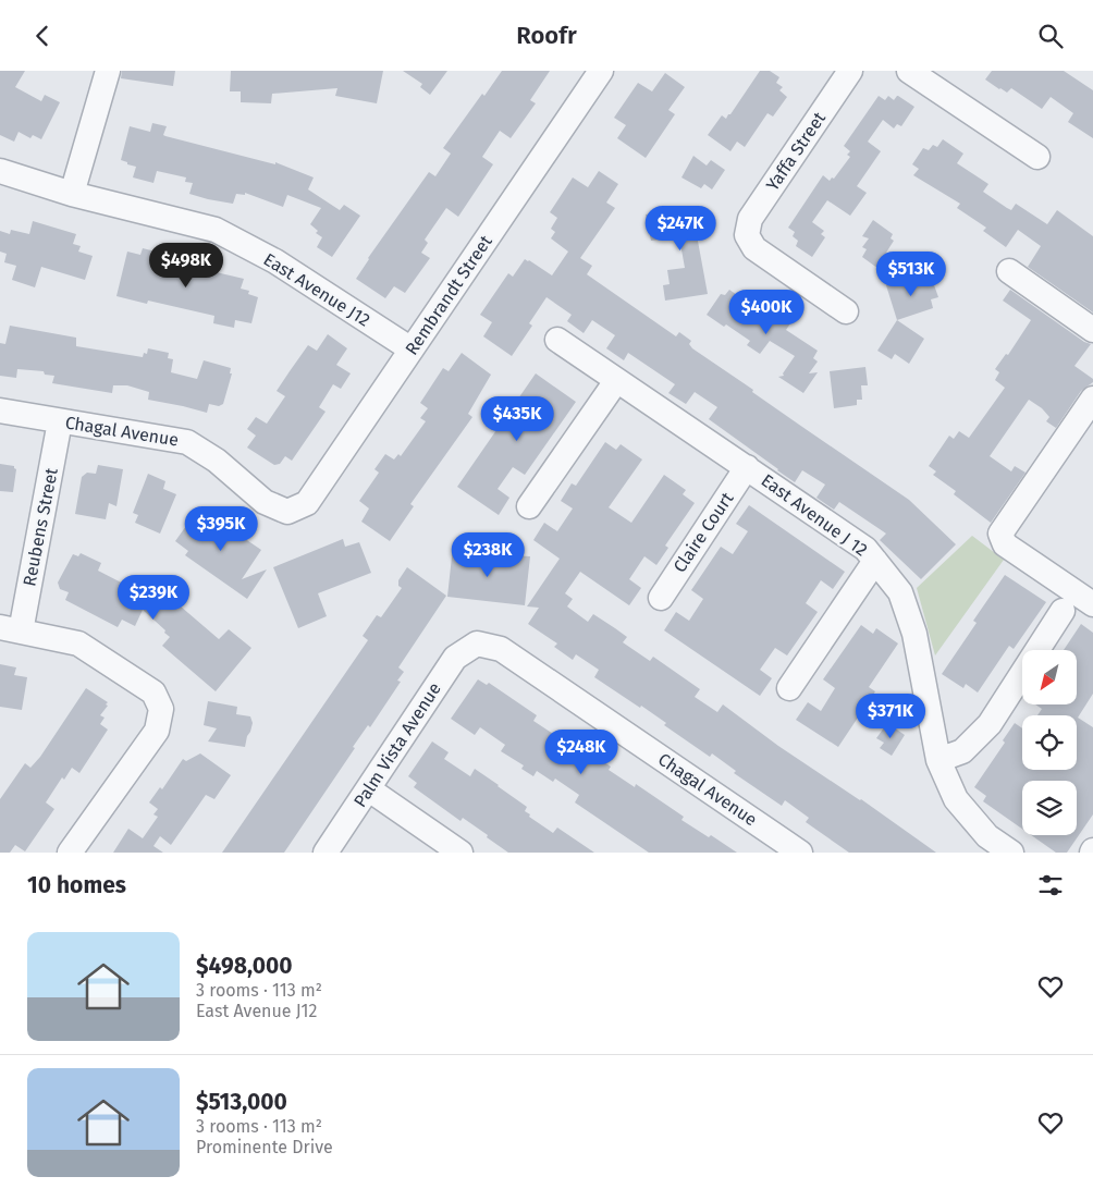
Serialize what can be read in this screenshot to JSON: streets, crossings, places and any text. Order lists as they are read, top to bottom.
{
  "streets": {
    "street": [
      "Yaffa Street",
      "East Avenue J12",
      "Rembrandt Street",
      "Chagal Avenue",
      "East Avenue J 12",
      "Reubens Street",
      "Claire Court",
      "Palm Vista Avenue"
    ]
  },
  "crossings": [
    ["East Avenue J12", "Rembrandt Street"],
    ["Rembrandt Street", "Chagal Avenue"],
    ["Chagal Avenue", "Reubens Street"],
    ["Chagal Avenue", "Palm Vista Avenue"],
    ["East Avenue J 12", "Claire Court"]
  ],
  "north": "bottom left",
  "page": {
    "header": "Roofr",
    "price": [
      "$247K",
      "$498K",
      "$513K",
      "$400K",
      "$435K",
      "$395K",
      "$238K",
      "$239K",
      "$371K",
      "$248K"
    ],
    "heading": "10 homes",
    "list": [
      {
        "name": "$498,000",
        "note": "3 rooms · 113 m² · East Avenue J12"
      },
      {
        "name": "$513,000",
        "note": "3 rooms · 113 m² · Prominente Drive"
      }
    ]
  }
}
